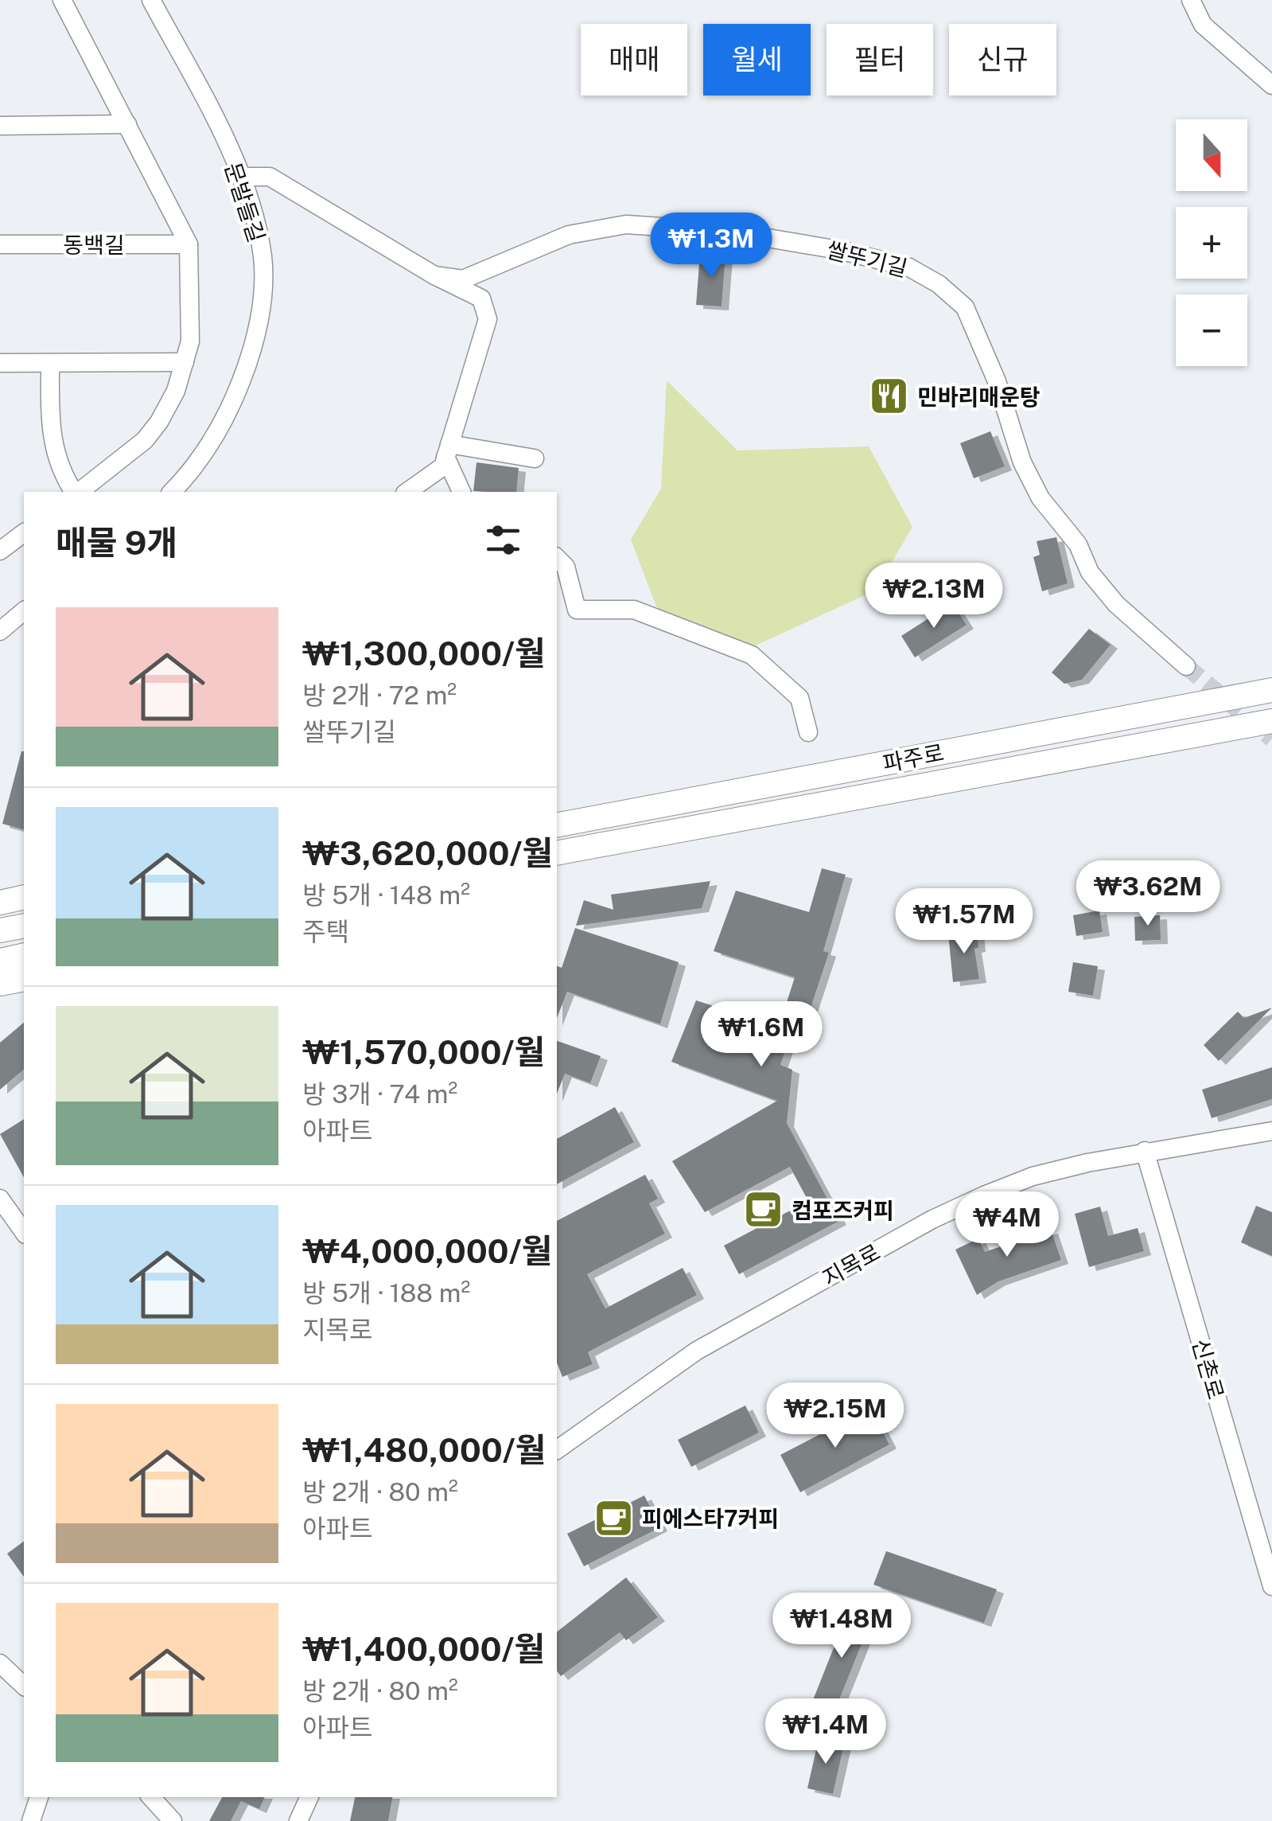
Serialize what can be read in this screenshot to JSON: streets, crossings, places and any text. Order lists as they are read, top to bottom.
{
  "streets": {
    "main road": ["파주로"],
    "street": [
      "문발들길",
      "동백길",
      "쌀뚜기길",
      "지목로",
      "신촌로"
    ]
  },
  "crossings": [
    ["지목로", "신촌로"]
  ],
  "places": {
    "restaurant": ["민바리매운탕"],
    "cafe": ["컴포즈커피", "피에스타7커피"]
  },
  "north": "bottom",
  "page": {
    "chip": [
      "매매",
      "월세",
      "필터",
      "신규"
    ],
    "map_buttons": ["+", "−"],
    "price": [
      "₩1.3M",
      "₩2.13M",
      "₩3.62M",
      "₩1.57M",
      "₩1.6M",
      "₩4M",
      "₩2.15M",
      "₩1.48M",
      "₩1.4M"
    ],
    "heading": "매물 9개",
    "list": [
      {
        "name": "₩1,300,000/월",
        "note": "방 2개 · 72 m² · 쌀뚜기길"
      },
      {
        "name": "₩3,620,000/월",
        "note": "방 5개 · 148 m² · 주택"
      },
      {
        "name": "₩1,570,000/월",
        "note": "방 3개 · 74 m² · 아파트"
      },
      {
        "name": "₩4,000,000/월",
        "note": "방 5개 · 188 m² · 지목로"
      },
      {
        "name": "₩1,480,000/월",
        "note": "방 2개 · 80 m² · 아파트"
      },
      {
        "name": "₩1,400,000/월",
        "note": "방 2개 · 80 m² · 아파트"
      }
    ]
  }
}
